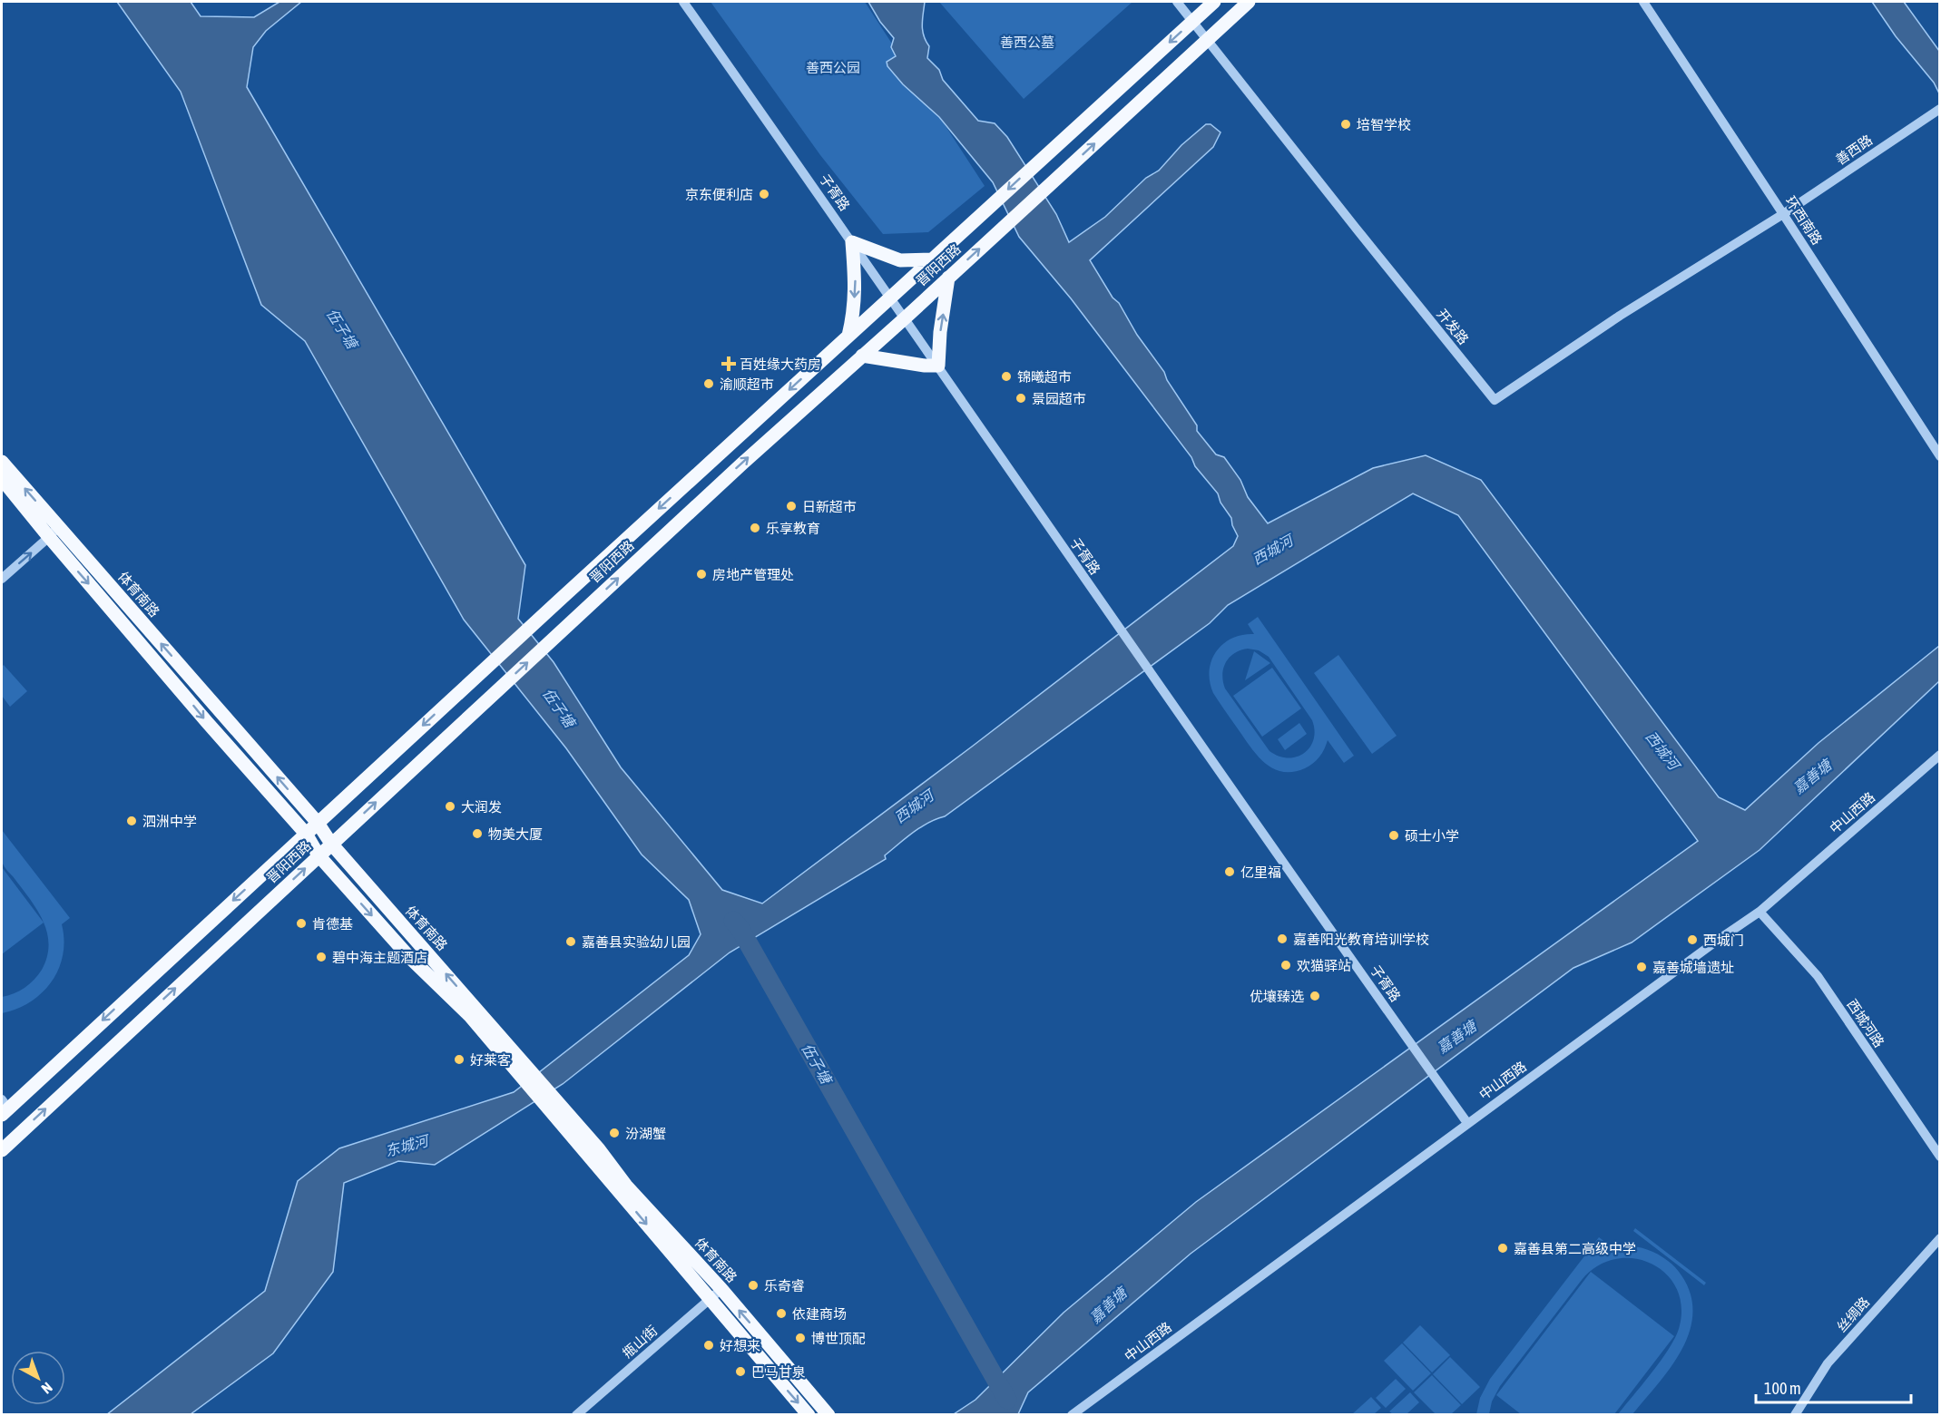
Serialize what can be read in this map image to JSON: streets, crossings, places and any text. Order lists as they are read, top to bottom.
{
  "streets": {
    "main road": ["晋阳西路", "体育南路"],
    "street": [
      "善西路",
      "子胥路",
      "环西南路",
      "开发路",
      "中山西路",
      "西城河路",
      "丝绸路",
      "甁山街"
    ]
  },
  "crossings": [
    ["善西路", "环西南路"],
    ["善西路", "开发路"],
    ["子胥路", "晋阳西路"],
    ["子胥路", "中山西路"],
    ["环西南路", "开发路"],
    ["晋阳西路", "开发路"],
    ["晋阳西路", "体育南路"],
    ["体育南路", "甁山街"],
    ["中山西路", "西城河路"]
  ],
  "water": [
    "伍子塘",
    "西城河",
    "嘉善塘",
    "东城河"
  ],
  "parks": ["善西公墓", "善西公园"],
  "places": {
    "other": [
      "培智学校",
      "京东便利店",
      "锦曦超市",
      "渝顺超市",
      "景园超市",
      "日新超市",
      "乐享教育",
      "房地产管理处",
      "大润发",
      "泗洲中学",
      "物美大厦",
      "硕士小学",
      "亿里福",
      "肯德基",
      "嘉善阳光教育培训学校",
      "西城门",
      "嘉善县实验幼儿园",
      "碧中海主题酒店",
      "欢猫驿站",
      "嘉善城墙遗址",
      "优壤臻选",
      "好莱客",
      "汾湖蟹",
      "嘉善县第二高级中学",
      "乐奇睿",
      "依建商场",
      "博世顶配",
      "好想来",
      "巴马甘泉"
    ],
    "health": ["百姓缘大药房"]
  },
  "scale_bar": "100 m",
  "north": "bottom right"
}
